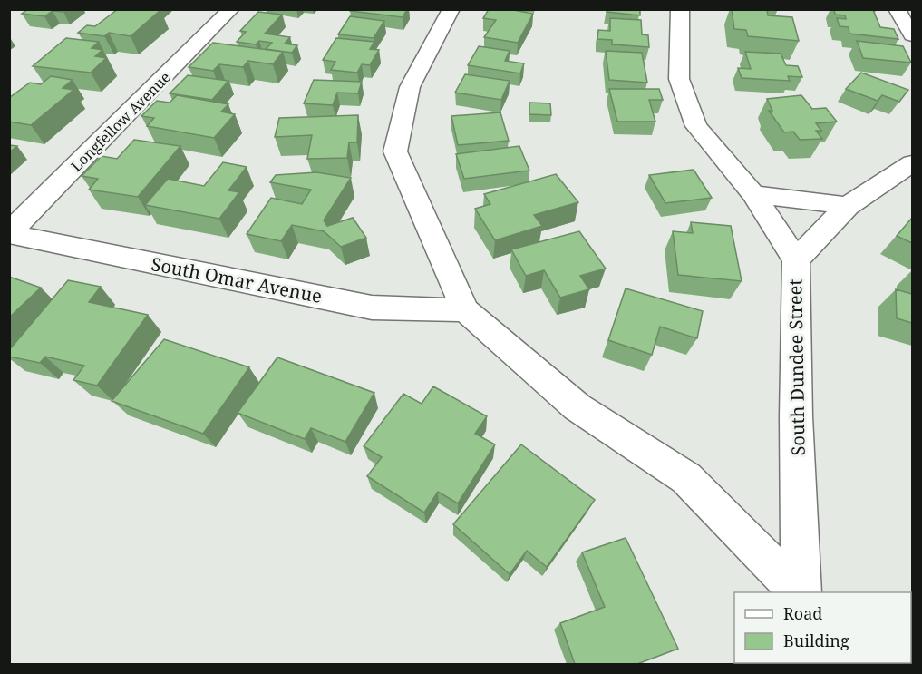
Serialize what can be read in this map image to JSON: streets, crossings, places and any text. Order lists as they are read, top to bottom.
{
  "streets": {
    "street": ["Longfellow Avenue", "South Omar Avenue", "South Dundee Street"]
  },
  "crossings": [
    ["Longfellow Avenue", "South Omar Avenue"]
  ],
  "legend": ["Road", "Building"]
}
